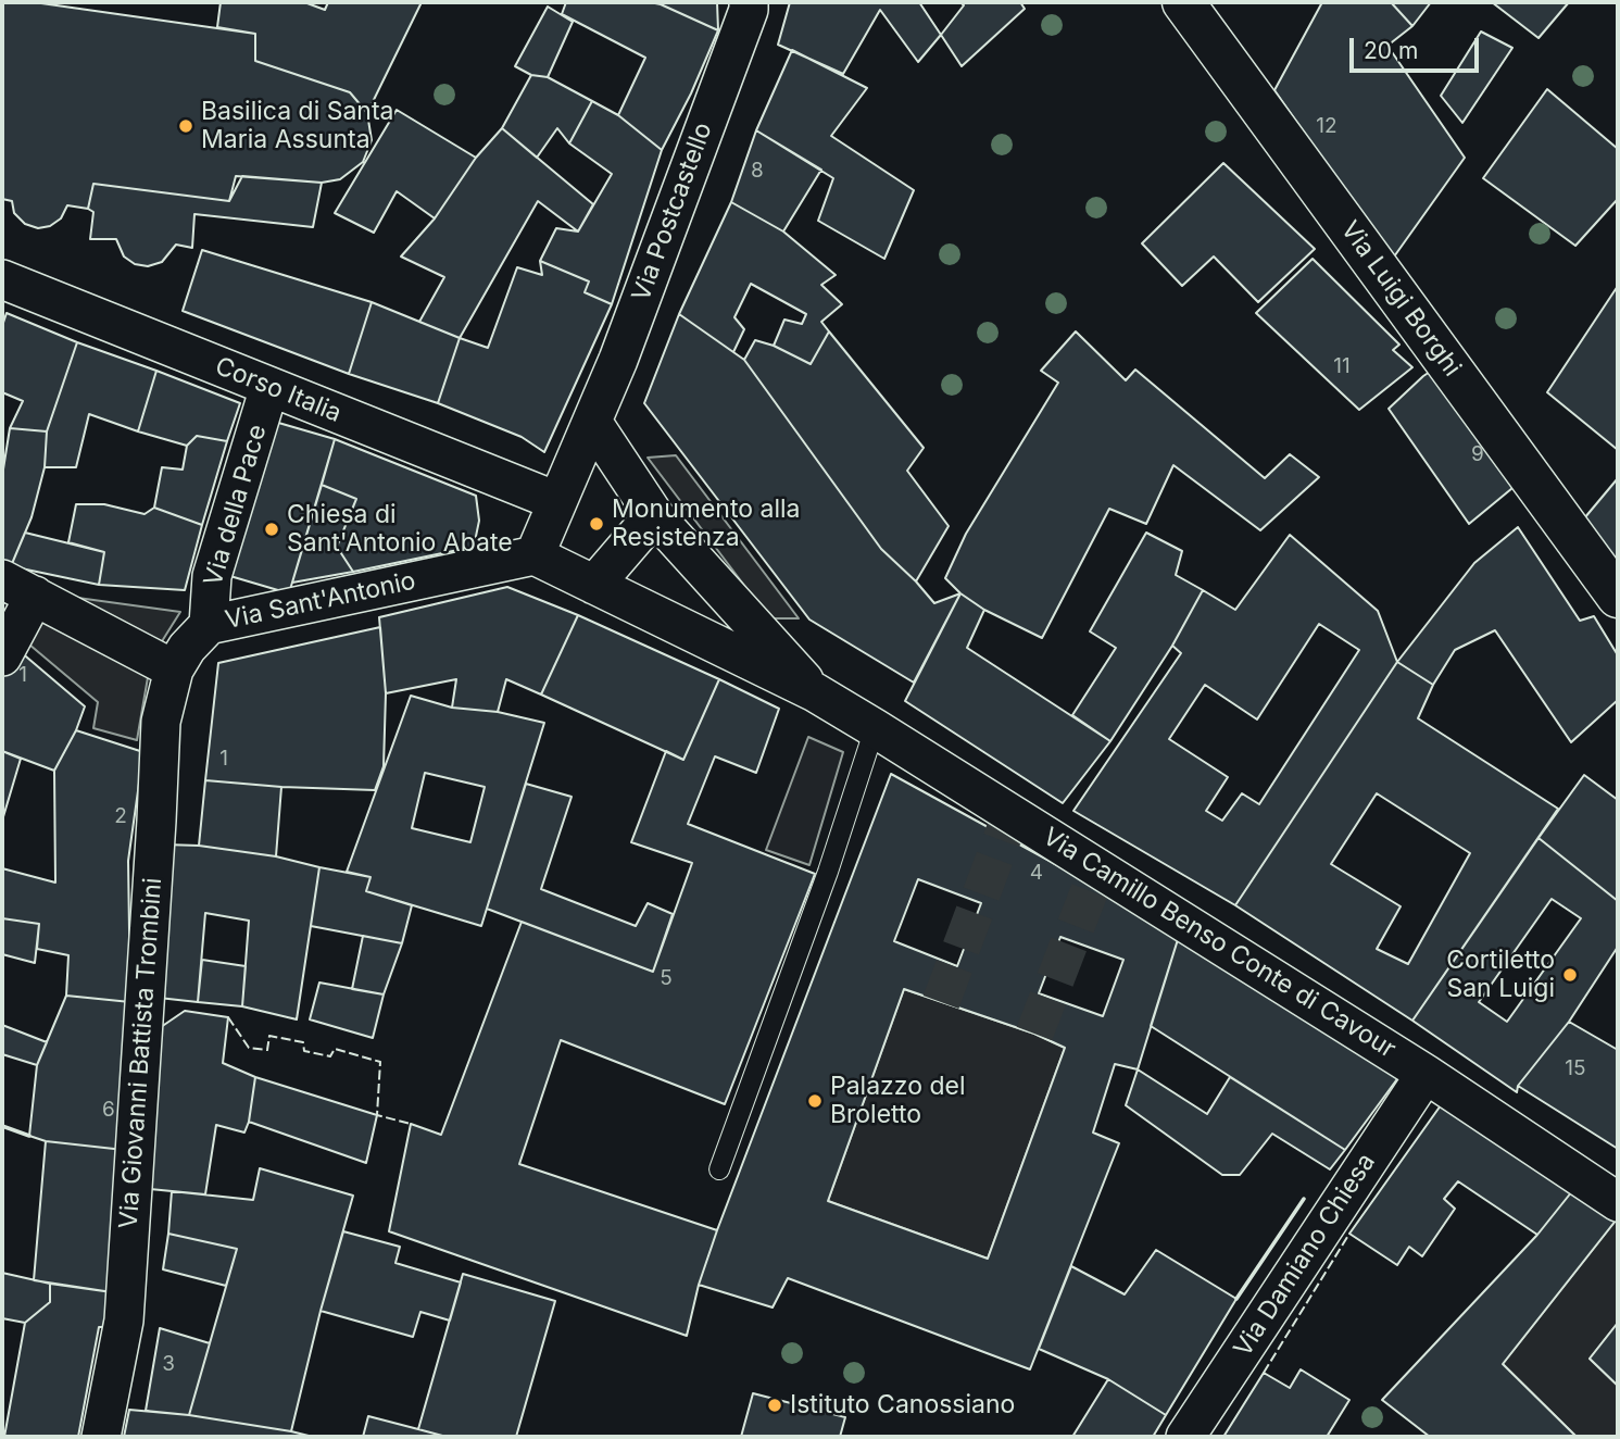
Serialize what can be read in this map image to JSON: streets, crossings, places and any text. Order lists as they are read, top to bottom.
{
  "streets": {
    "street": [
      "Via Postcastello",
      "Via Luigi Borghi",
      "Corso Italia",
      "Via della Pace",
      "Via Sant'Antonio",
      "Via Camillo Benso Conte di Cavour",
      "Via Giovanni Battista Trombini",
      "Via Damiano Chiesa"
    ]
  },
  "crossings": [
    ["Via Postcastello", "Corso Italia"],
    ["Via Postcastello", "Via Sant'Antonio"],
    ["Corso Italia", "Via della Pace"],
    ["Via della Pace", "Via Sant'Antonio"],
    ["Via Sant'Antonio", "Via Giovanni Battista Trombini"],
    ["Via Camillo Benso Conte di Cavour", "Via Damiano Chiesa"]
  ],
  "places": [
    "Basilica di Santa Maria Assunta",
    "Monumento alla Resistenza",
    "Chiesa di Sant'Antonio Abate",
    "Cortiletto San Luigi",
    "Palazzo del Broletto",
    "Istituto Canossiano"
  ],
  "house_numbers": [
    "12",
    "8",
    "11",
    "9",
    "1",
    "1",
    "2",
    "4",
    "5",
    "15",
    "6",
    "3"
  ],
  "scale_bar": "20 m"
}
